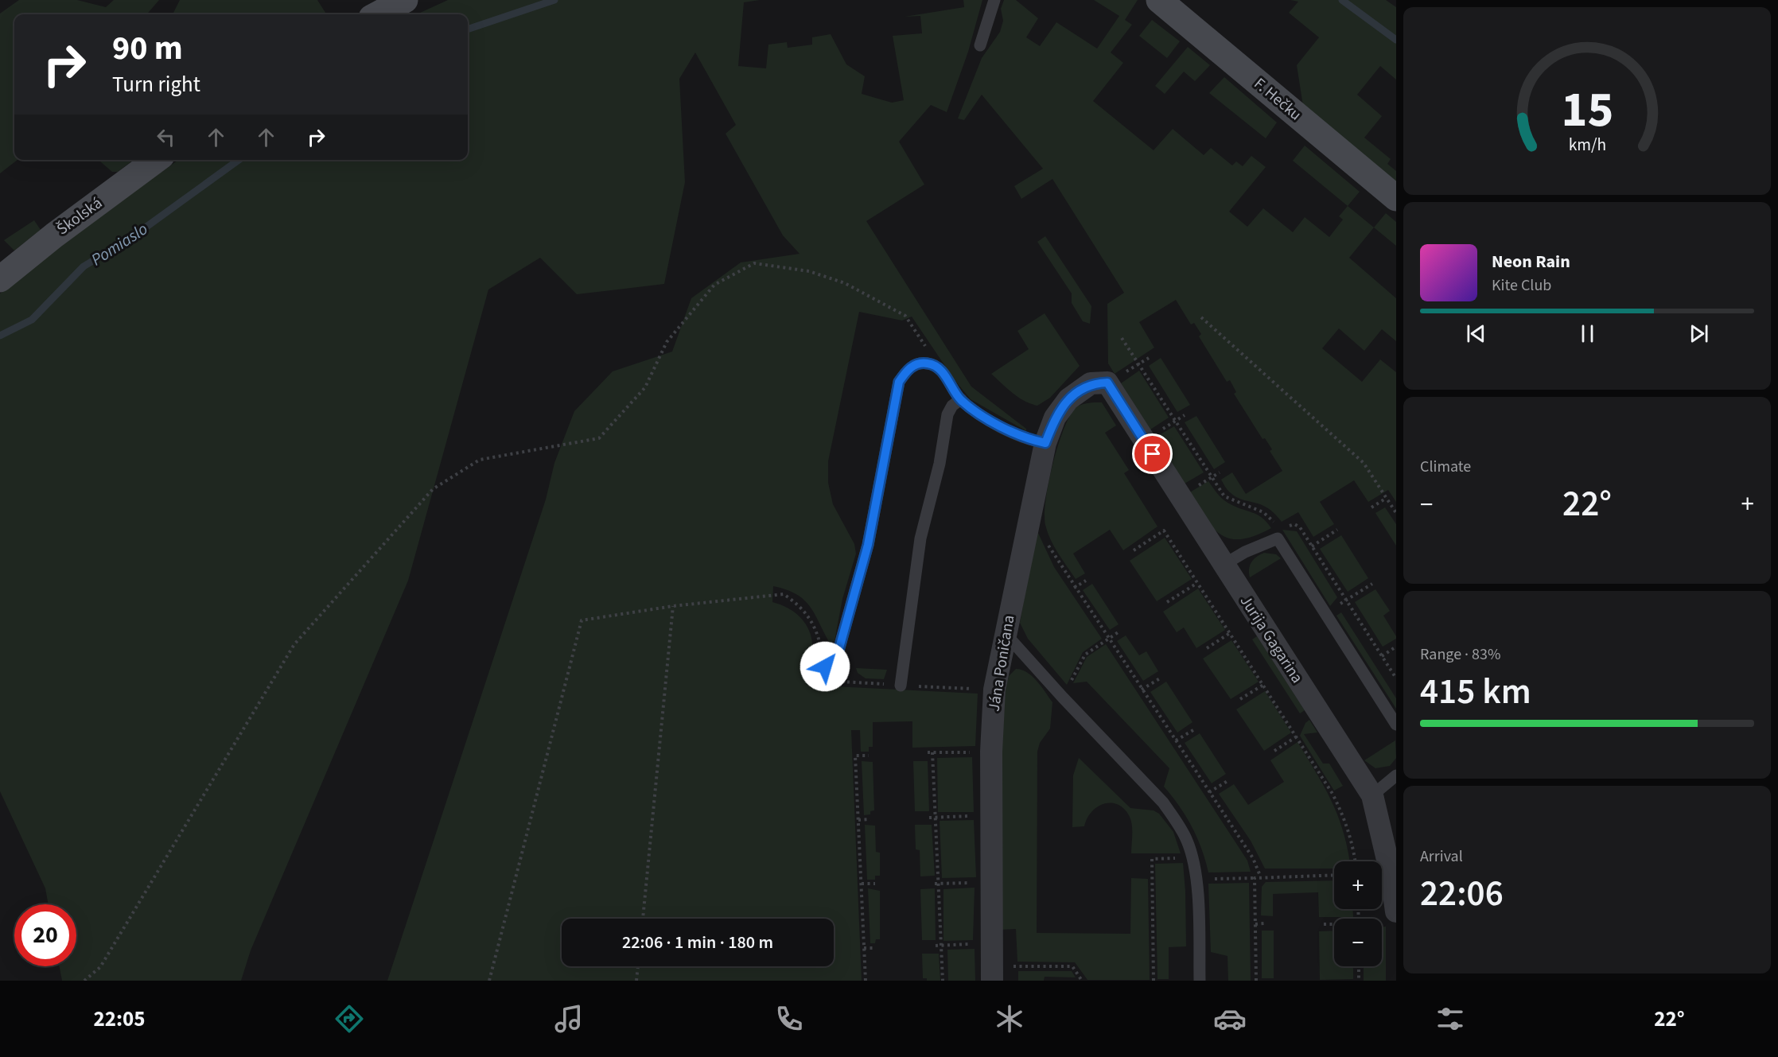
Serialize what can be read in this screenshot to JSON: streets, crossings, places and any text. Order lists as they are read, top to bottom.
{
  "streets": {
    "street": [
      "F. Hečku",
      "Školská",
      "Jurija Gagarina",
      "Jána Poničana"
    ]
  },
  "crossings": [
    ["Jurija Gagarina", "Jána Poničana"]
  ],
  "water": ["Pomiaslo"],
  "page": {
    "turn": ["90 m", "Turn right"],
    "song": ["Neon Rain", "Kite Club"],
    "tile": [
      "Climate",
      ["Range · 83%", "415 km"],
      ["Arrival", "22:06"]
    ],
    "heat": ["−", "22°", "+"],
    "map_buttons": ["+", "−"],
    "limit": "20",
    "trip": "22:06 · 1 min · 180 m",
    "tabs": ["22:05", "22°"],
    "gauge": ["15", "km/h"]
  }
}
